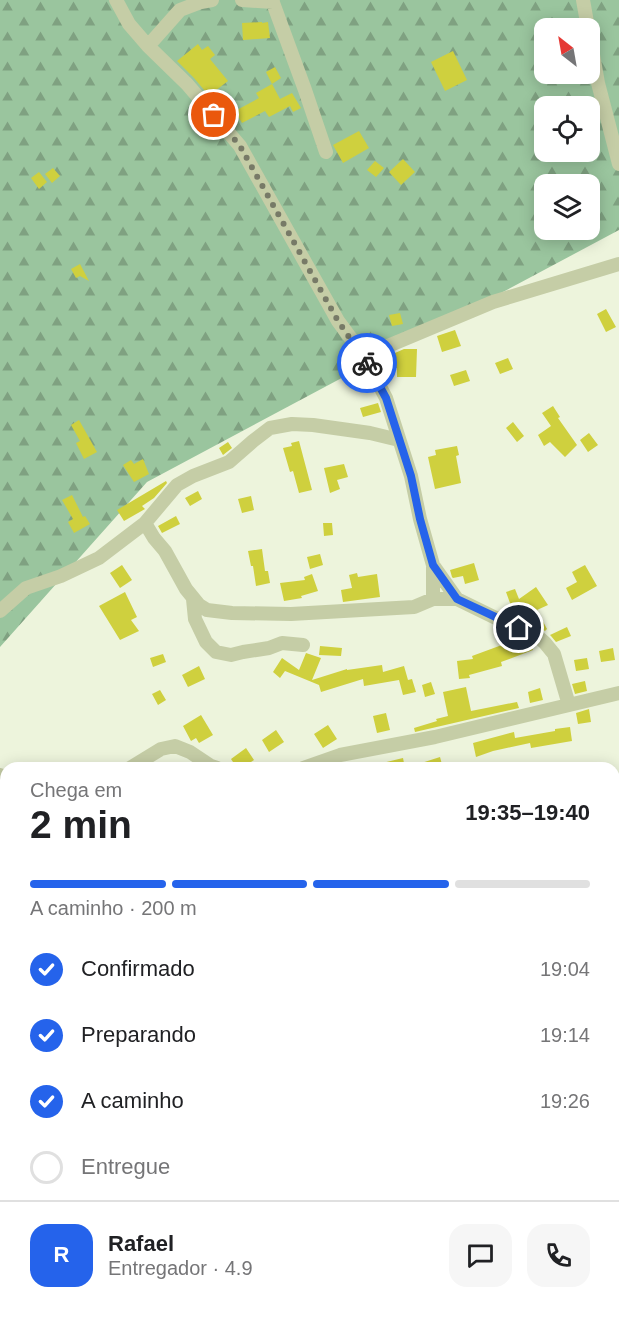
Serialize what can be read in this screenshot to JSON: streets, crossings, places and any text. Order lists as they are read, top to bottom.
{
  "north": "top left",
  "page": {
    "heading": ["2 min", "Chega em", "19:35–19:40"],
    "panel": ["Rafael", "Entregador · 4.9"],
    "bar": "A caminho · 200 m",
    "list": [
      ["Confirmado", "19:04"],
      ["Preparando", "19:14"],
      ["A caminho", "19:26"],
      "Entregue"
    ],
    "round": "R"
  }
}
